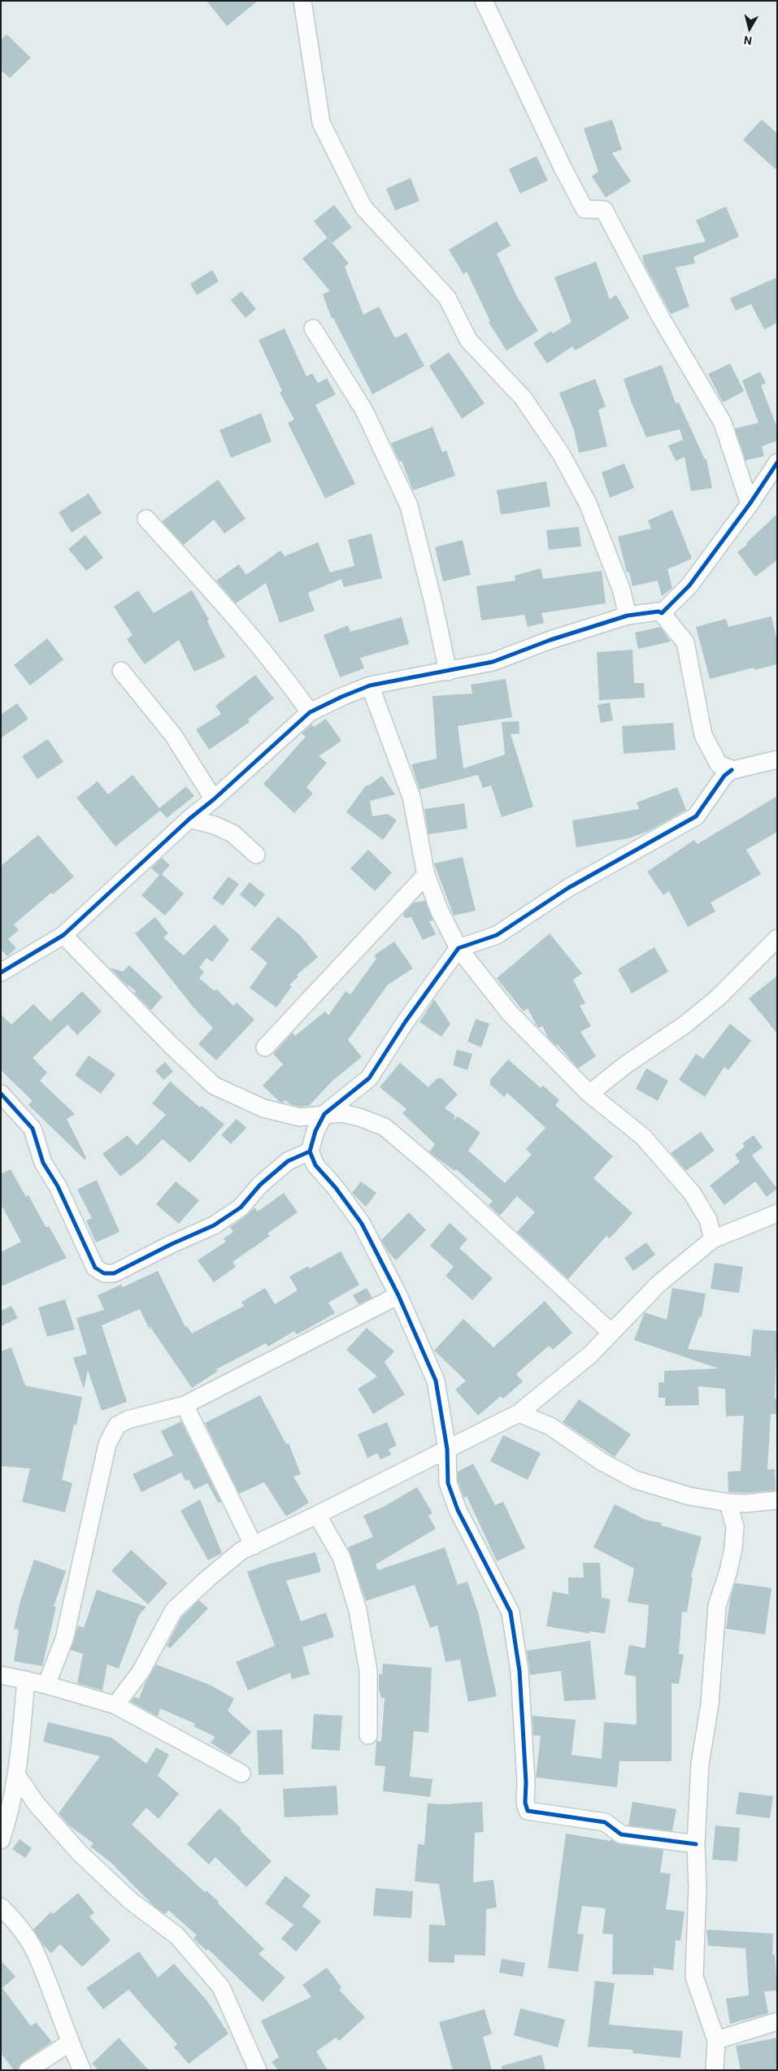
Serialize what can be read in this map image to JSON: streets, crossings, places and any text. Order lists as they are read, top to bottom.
{
  "north": "bottom"
}
